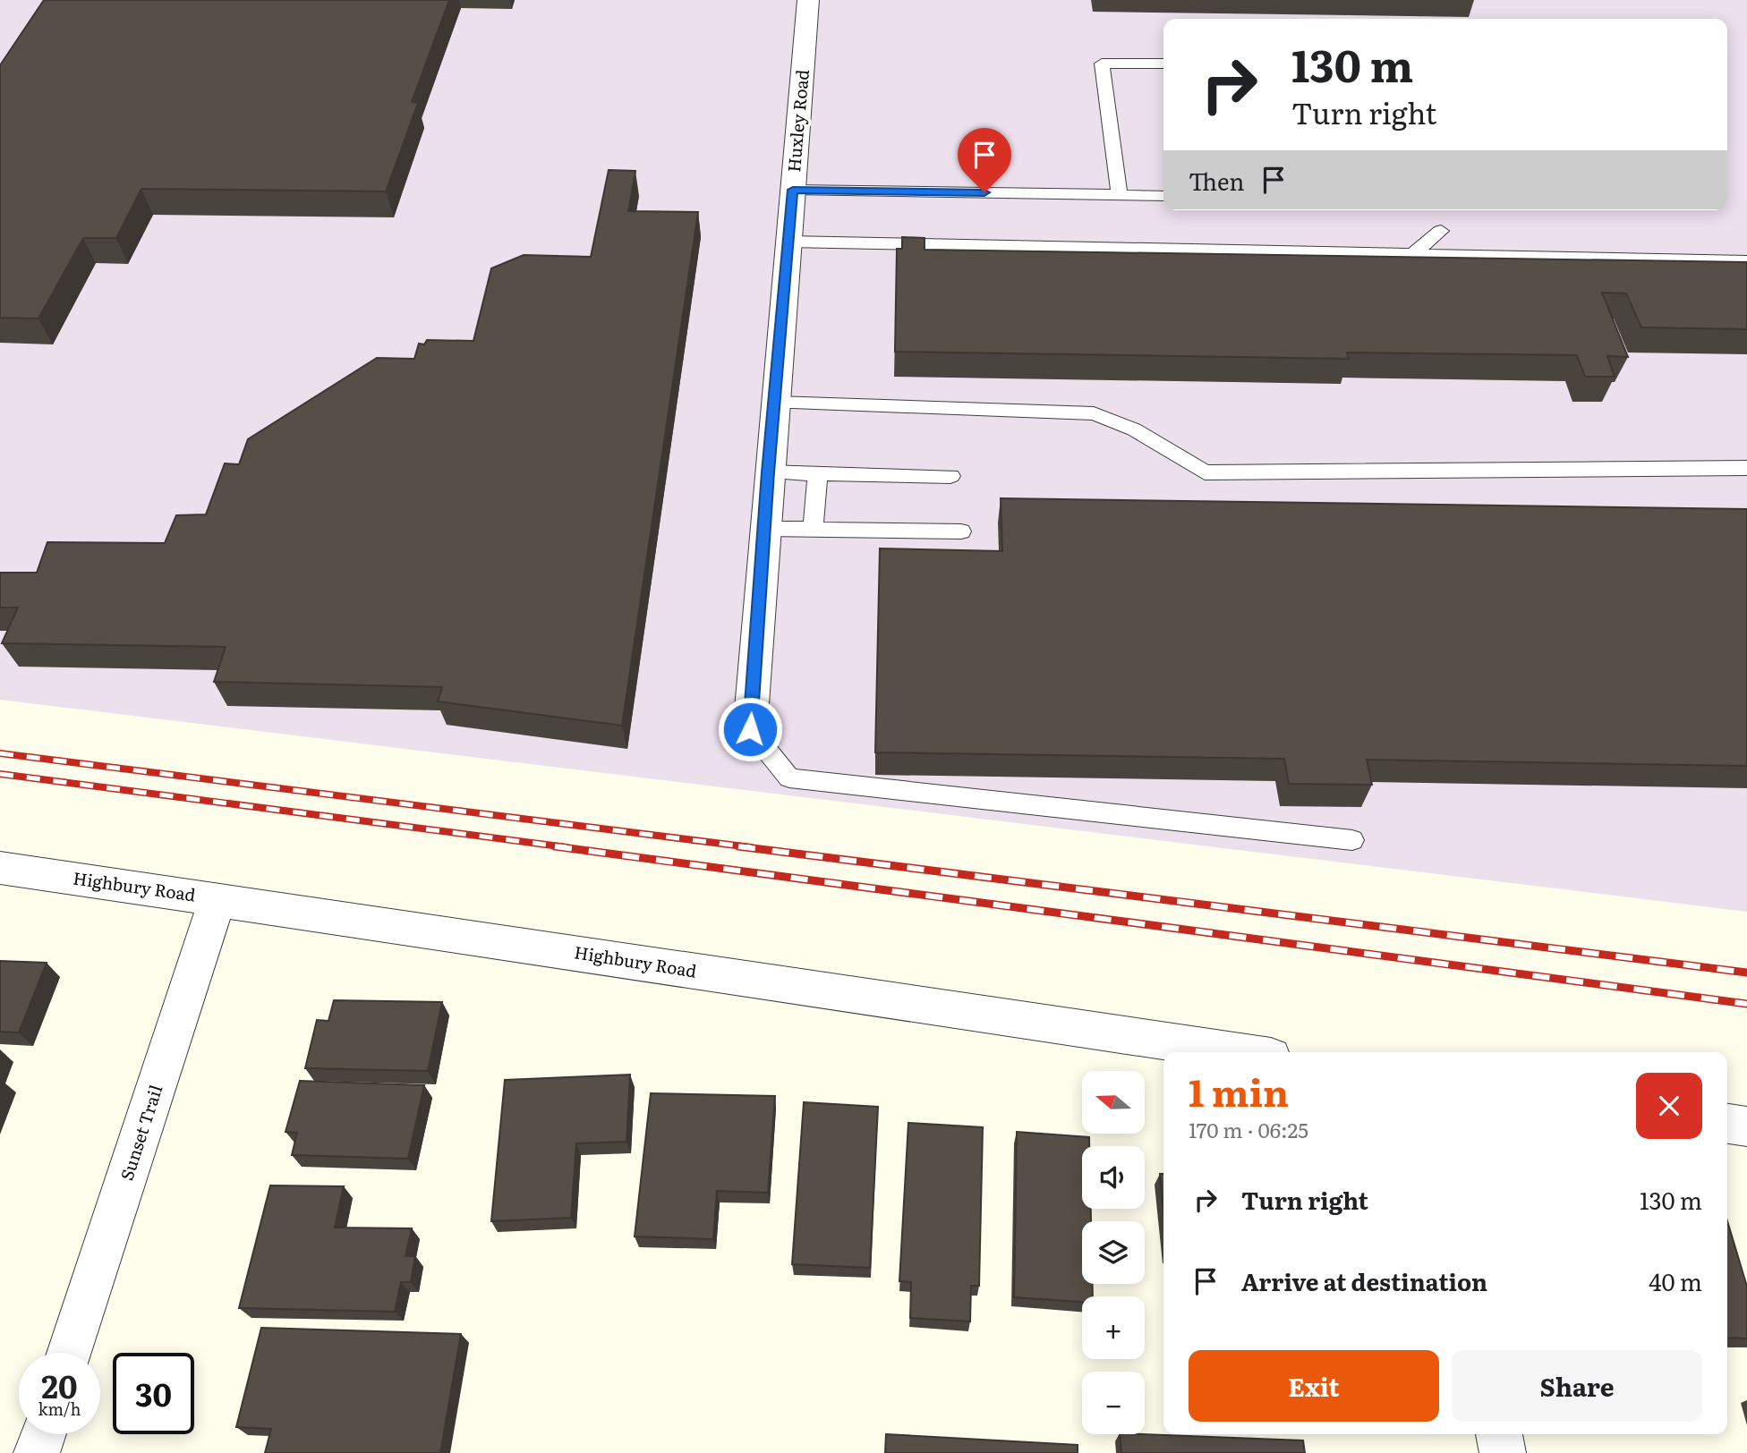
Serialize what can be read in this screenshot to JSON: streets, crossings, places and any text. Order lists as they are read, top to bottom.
{
  "streets": {
    "street": ["Huxley Road", "Highbury Road", "Sunset Trail"]
  },
  "crossings": [
    ["Highbury Road", "Sunset Trail"]
  ],
  "north": "left",
  "page": {
    "turn": ["130 m", "Turn right"],
    "then": "Then",
    "heading": ["1 min", "170 m · 06:25"],
    "map_buttons": ["+", "−"],
    "list": [
      {
        "name": "Turn right",
        "value": "130 m"
      },
      {
        "name": "Arrive at destination",
        "value": "40 m"
      }
    ],
    "buttons": ["Exit", "Share"],
    "speed": "20 km/h",
    "limit": "30"
  }
}
